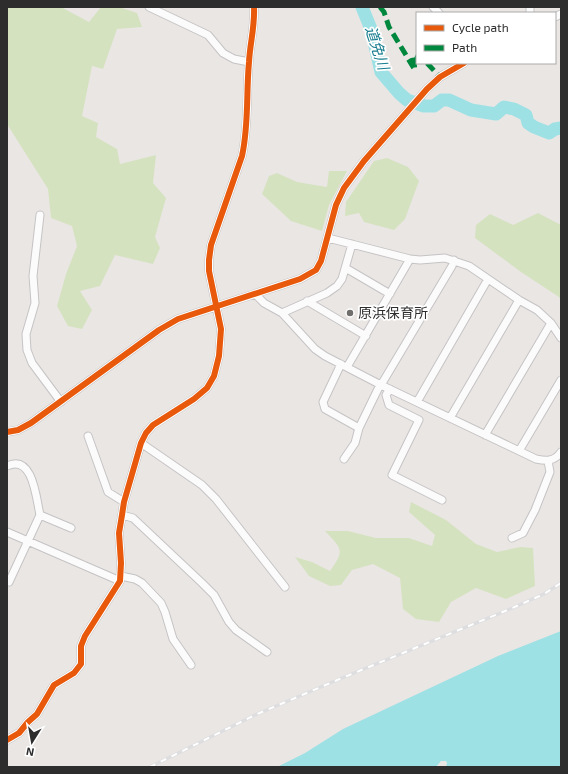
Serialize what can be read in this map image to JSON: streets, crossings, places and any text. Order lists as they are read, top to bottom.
{
  "water": ["道免川"],
  "places": ["原浜保育所"],
  "legend": ["Cycle path", "Path"],
  "north": "bottom"
}
